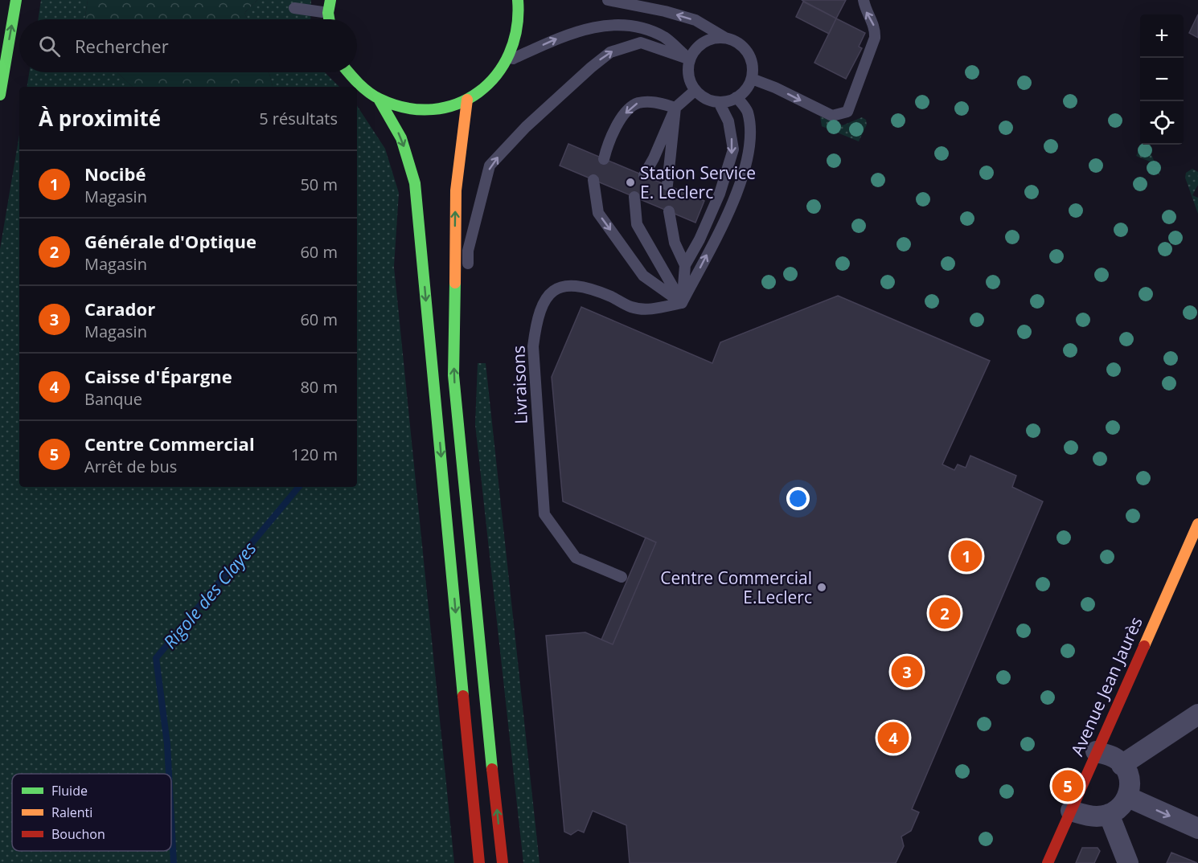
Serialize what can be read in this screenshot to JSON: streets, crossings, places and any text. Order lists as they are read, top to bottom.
{
  "streets": {
    "main road": ["Avenue Jean Jaurès"],
    "lane": ["Livraisons"]
  },
  "water": ["Rigole des Clayes"],
  "places": ["Station Service E. Leclerc", "Centre Commercial E.Leclerc"],
  "legend": ["Fluide", "Ralenti", "Bouchon"],
  "page": {
    "map_buttons": ["+", "−"],
    "search": "Rechercher",
    "heading": ["À proximité", "5 résultats"],
    "list": [
      {
        "mark": "1",
        "name": "Nocibé",
        "note": "Magasin",
        "value": "50 m"
      },
      {
        "mark": "2",
        "name": "Générale d'Optique",
        "note": "Magasin",
        "value": "60 m"
      },
      {
        "mark": "3",
        "name": "Carador",
        "note": "Magasin",
        "value": "60 m"
      },
      {
        "mark": "4",
        "name": "Caisse d'Épargne",
        "note": "Banque",
        "value": "80 m"
      },
      {
        "mark": "5",
        "name": "Centre Commercial",
        "note": "Arrêt de bus",
        "value": "120 m"
      }
    ],
    "pins": [
      "1",
      "2",
      "3",
      "4",
      "5"
    ]
  }
}
